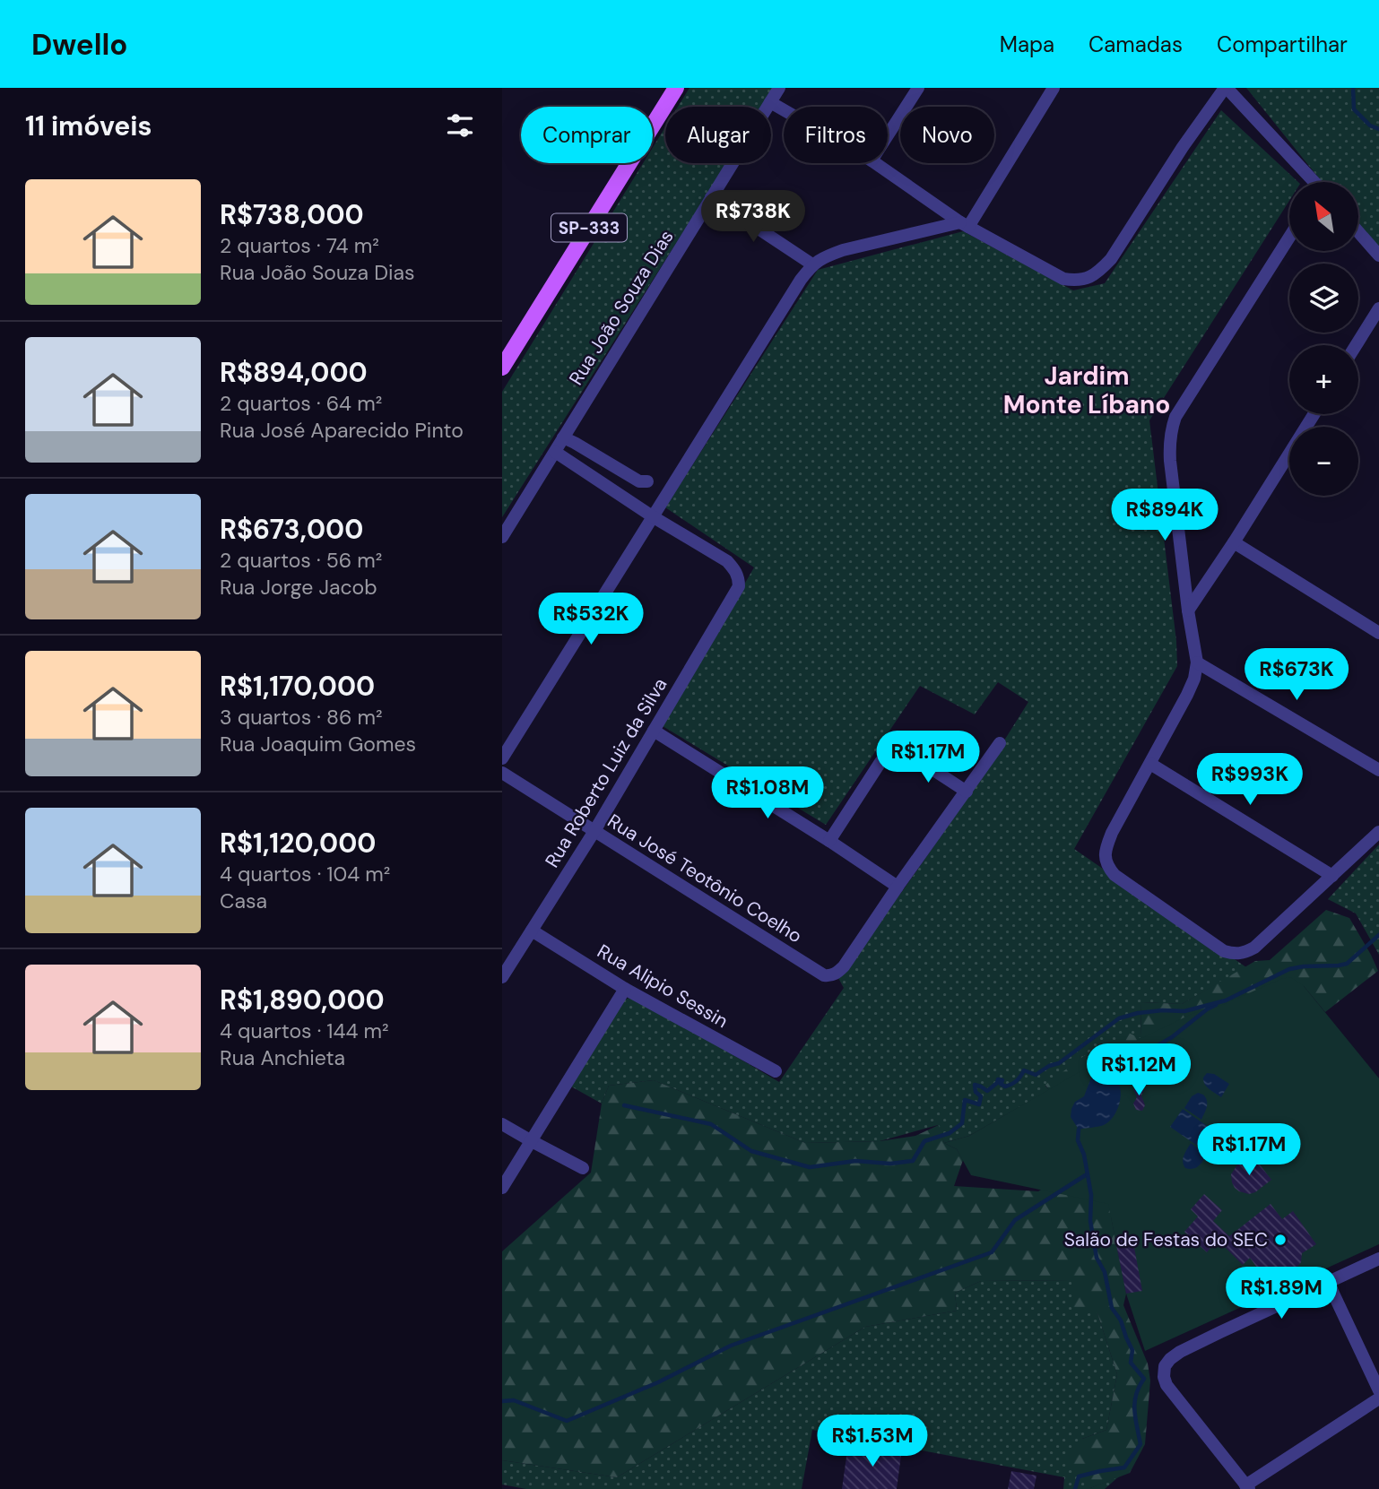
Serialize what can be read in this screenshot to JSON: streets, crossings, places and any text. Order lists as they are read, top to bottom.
{
  "streets": {
    "main road": ["SP-333"],
    "street": [
      "Rua João Souza Dias",
      "Rua Roberto Luiz da Silva",
      "Rua José Teotônio Coelho",
      "Rua Alipio Sessin"
    ]
  },
  "crossings": [
    ["Rua Roberto Luiz da Silva", "Rua José Teotônio Coelho"],
    ["Rua Roberto Luiz da Silva", "Rua Alipio Sessin"]
  ],
  "districts": ["Jardim Monte Líbano"],
  "places": ["Salão de Festas do SEC"],
  "north": "top left",
  "page": {
    "header": "Dwello",
    "nav": ["Mapa", "Camadas", "Compartilhar"],
    "heading": "11 imóveis",
    "chip": [
      "Comprar",
      "Alugar",
      "Filtros",
      "Novo"
    ],
    "list": [
      {
        "name": "R$738,000",
        "note": "2 quartos · 74 m² · Rua João Souza Dias"
      },
      {
        "name": "R$894,000",
        "note": "2 quartos · 64 m² · Rua José Aparecido Pinto"
      },
      {
        "name": "R$673,000",
        "note": "2 quartos · 56 m² · Rua Jorge Jacob"
      },
      {
        "name": "R$1,170,000",
        "note": "3 quartos · 86 m² · Rua Joaquim Gomes"
      },
      {
        "name": "R$1,120,000",
        "note": "4 quartos · 104 m² · Casa"
      },
      {
        "name": "R$1,890,000",
        "note": "4 quartos · 144 m² · Rua Anchieta"
      }
    ],
    "map_buttons": ["+", "−"],
    "price": [
      "R$738K",
      "R$894K",
      "R$532K",
      "R$673K",
      "R$1.17M",
      "R$993K",
      "R$1.08M",
      "R$1.12M",
      "R$1.17M",
      "R$1.89M",
      "R$1.53M"
    ]
  }
}
